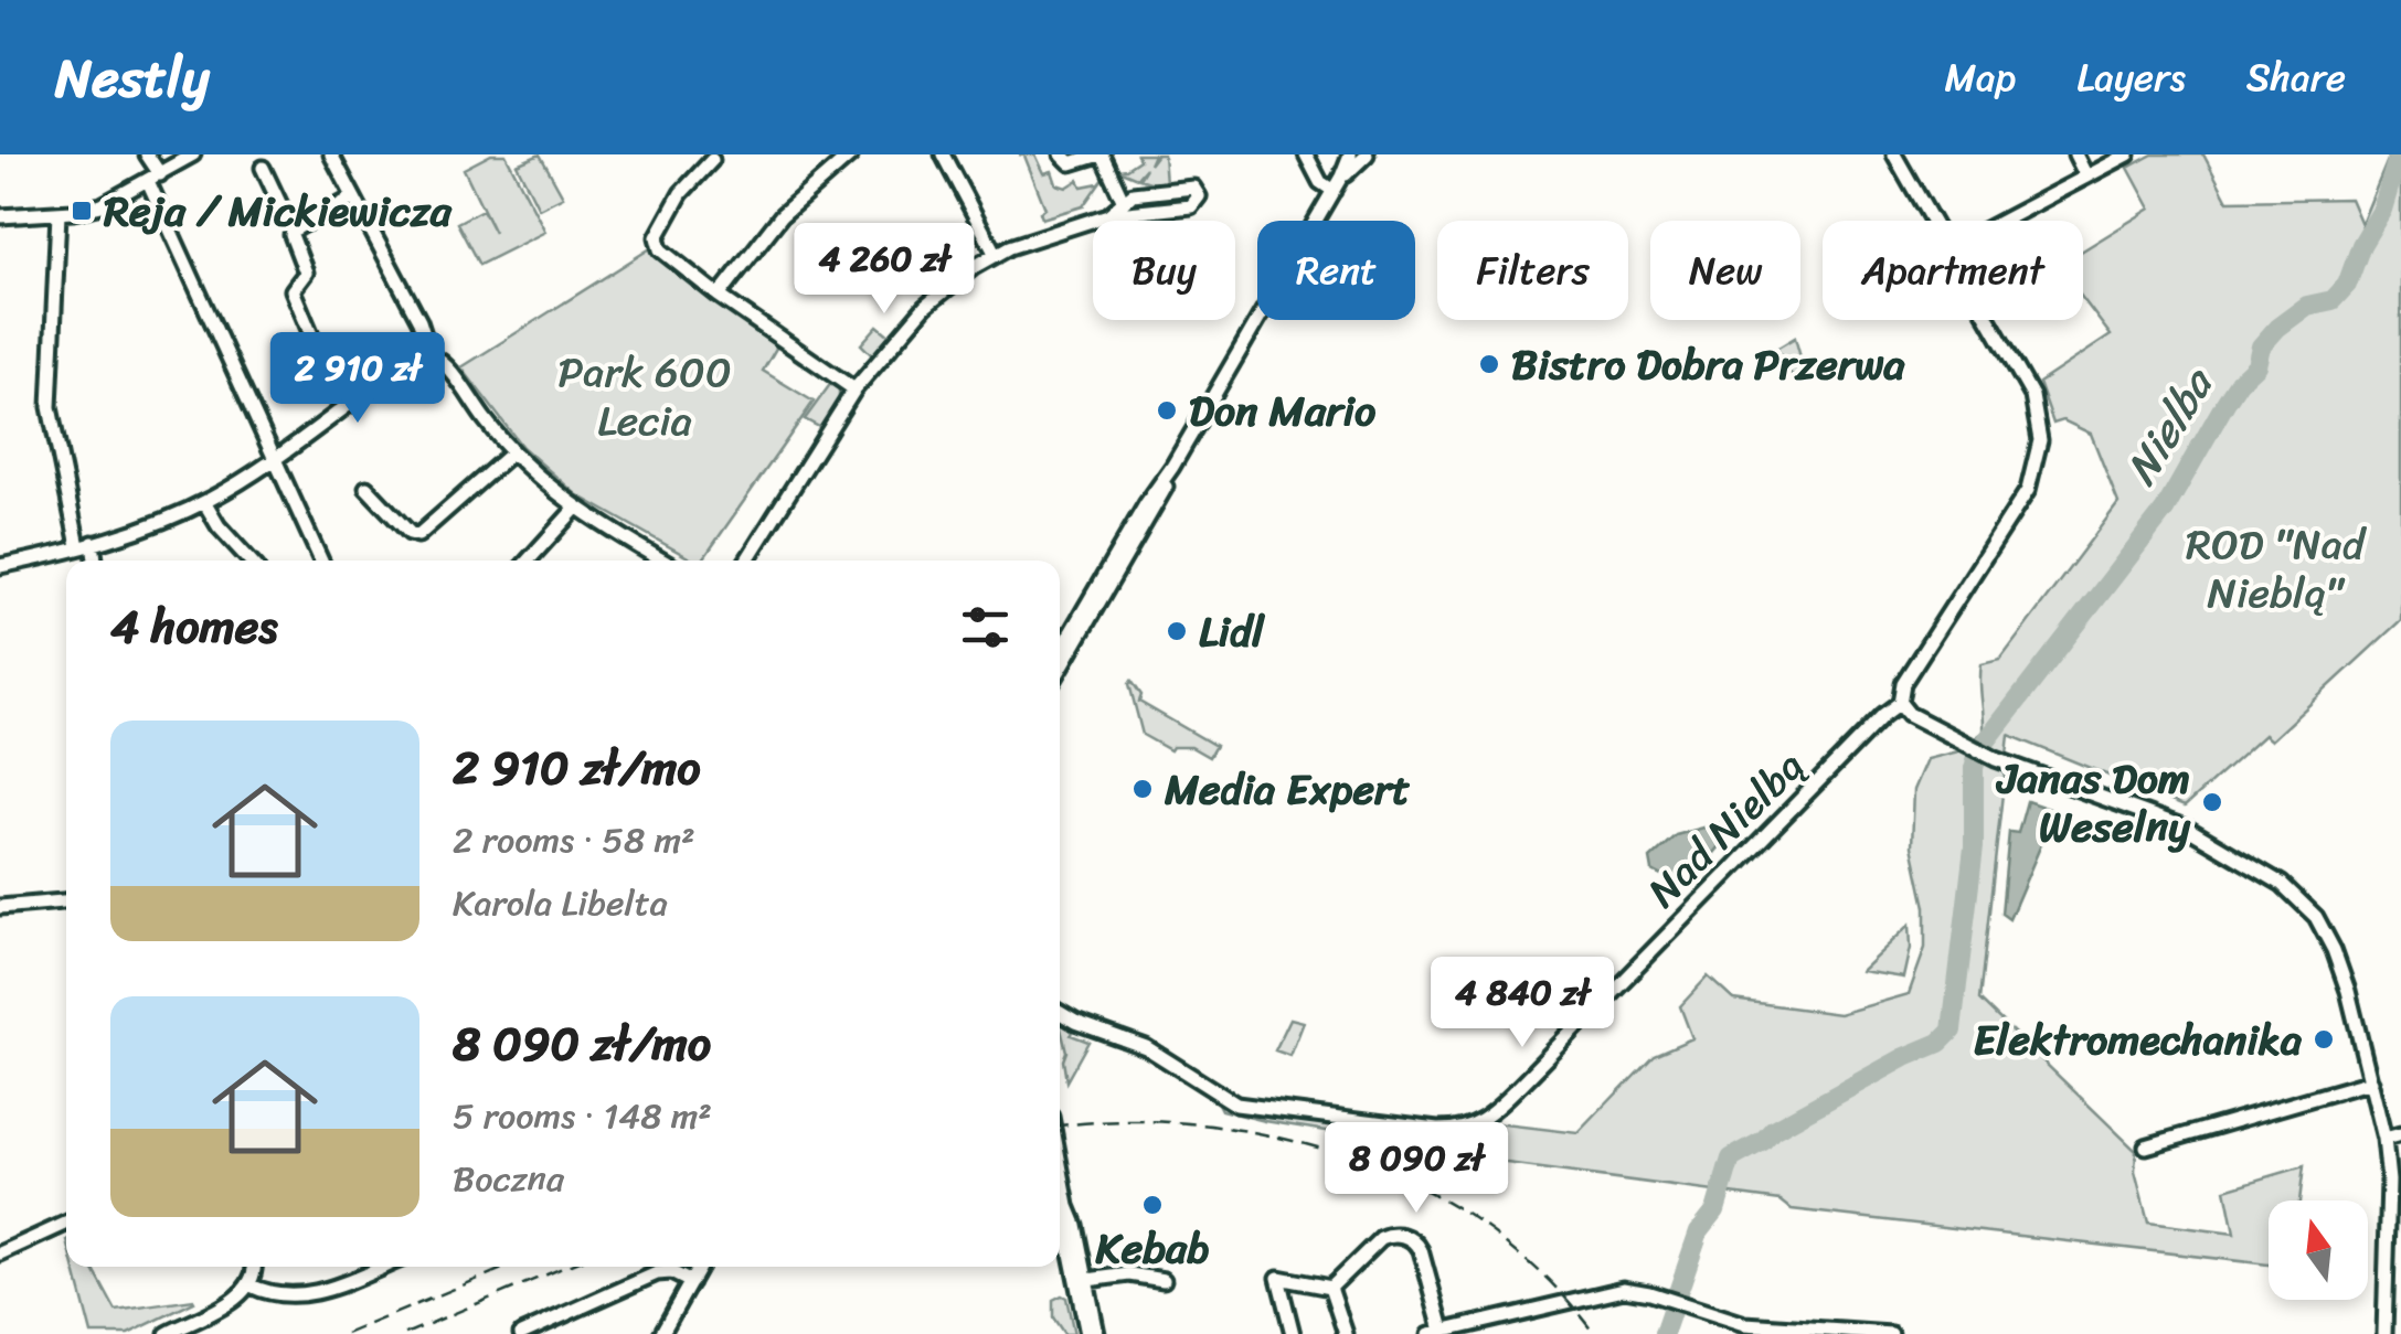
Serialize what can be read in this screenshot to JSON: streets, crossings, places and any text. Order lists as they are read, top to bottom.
{
  "streets": {
    "street": ["Nad Nielbą"]
  },
  "water": ["Nielba"],
  "parks": ["Park 600 Lecia", "ROD \"Nad Nieblą\""],
  "places": {
    "transit": ["Reja / Mickiewicza"],
    "other": [
      "Bistro Dobra Przerwa",
      "Don Mario",
      "Lidl",
      "Media Expert",
      "Janas Dom Weselny",
      "Elektromechanika",
      "Kebab"
    ]
  },
  "north": "top",
  "page": {
    "header": "Nestly",
    "nav": ["Map", "Layers", "Share"],
    "chip": [
      "Buy",
      "Rent",
      "Filters",
      "New",
      "Apartment"
    ],
    "price": [
      "4 260 zł",
      "2 910 zł",
      "4 840 zł",
      "8 090 zł"
    ],
    "heading": "4 homes",
    "list": [
      {
        "name": "2 910 zł/mo",
        "note": "2 rooms · 58 m² · Karola Libelta"
      },
      {
        "name": "8 090 zł/mo",
        "note": "5 rooms · 148 m² · Boczna"
      }
    ]
  }
}
